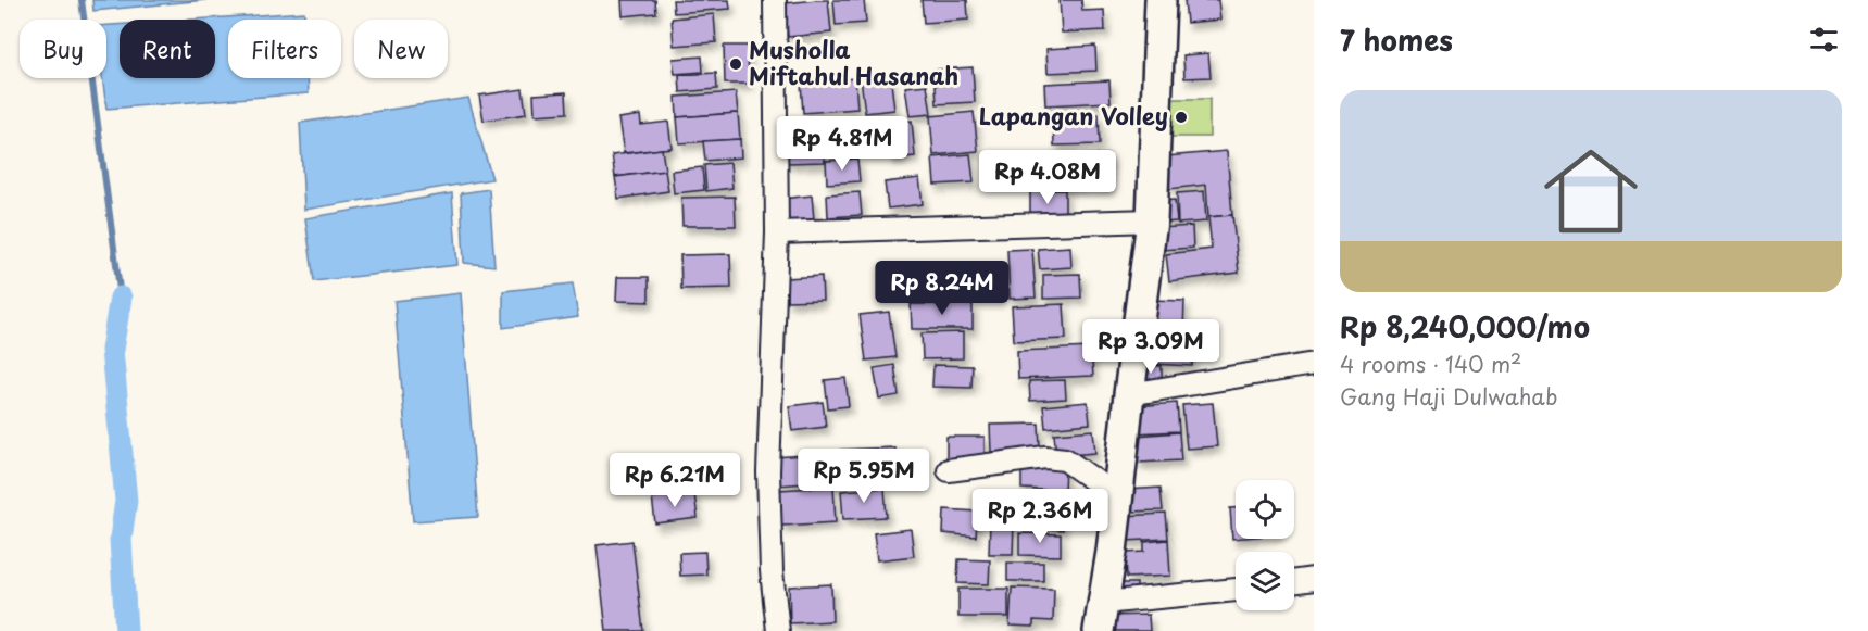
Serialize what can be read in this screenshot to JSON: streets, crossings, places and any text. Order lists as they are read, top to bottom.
{
  "places": ["Musholla Miftahul Hasanah", "Lapangan Volley"],
  "page": {
    "heading": "7 homes",
    "chip": [
      "Buy",
      "Rent",
      "Filters",
      "New"
    ],
    "list": [
      {
        "name": "Rp 8,240,000/mo",
        "note": "4 rooms · 140 m² · Gang Haji Dulwahab"
      }
    ],
    "price": [
      "Rp 4.81M",
      "Rp 4.08M",
      "Rp 8.24M",
      "Rp 3.09M",
      "Rp 5.95M",
      "Rp 6.21M",
      "Rp 2.36M"
    ]
  }
}
